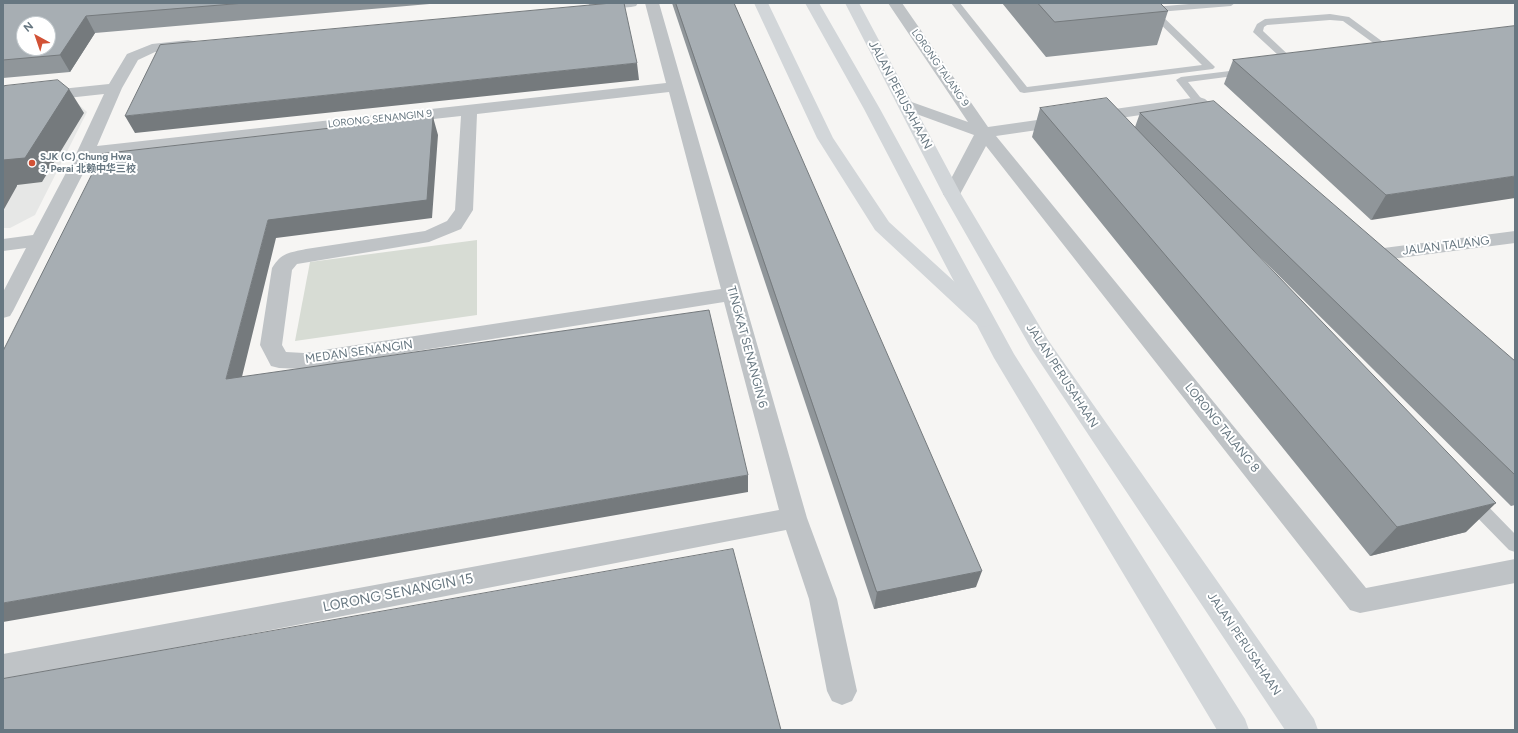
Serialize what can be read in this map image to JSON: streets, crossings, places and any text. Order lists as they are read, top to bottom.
{
  "streets": {
    "main road": ["JALAN PERUSAHAAN"],
    "street": [
      "LORONG TALANG 9",
      "LORONG SENANGIN 9",
      "JALAN TALANG",
      "TINGKAT SENANGIN 6",
      "MEDAN SENANGIN",
      "LORONG TALANG 8",
      "LORONG SENANGIN 15"
    ]
  },
  "crossings": [
    ["LORONG TALANG 9", "JALAN PERUSAHAAN"],
    ["LORONG TALANG 9", "LORONG TALANG 8"],
    ["LORONG SENANGIN 9", "TINGKAT SENANGIN 6"],
    ["LORONG SENANGIN 9", "MEDAN SENANGIN"],
    ["TINGKAT SENANGIN 6", "MEDAN SENANGIN"],
    ["TINGKAT SENANGIN 6", "LORONG SENANGIN 15"]
  ],
  "places": ["SJK (C) Chung Hwa 3, Perai 北赖中华三校"],
  "north": "top left"
}
